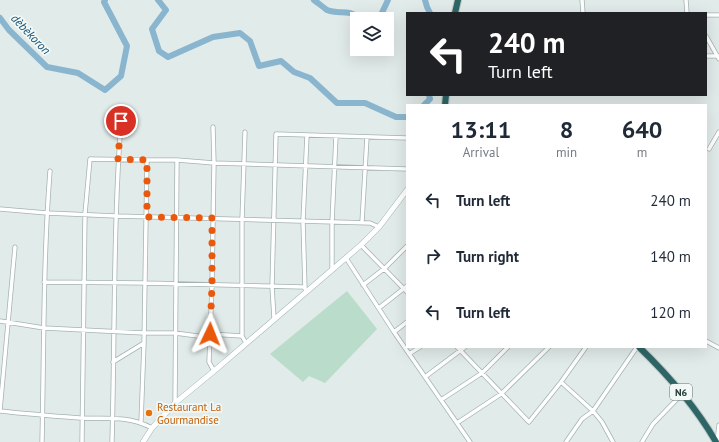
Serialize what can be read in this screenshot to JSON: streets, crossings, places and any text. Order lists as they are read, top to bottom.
{
  "streets": {
    "highway": ["N6"]
  },
  "water": ["dèbèkoron"],
  "places": ["Restaurant La Gourmandise"],
  "page": {
    "turn": ["240 m", "Turn left"],
    "eta": [
      "13:11",
      "Arrival",
      "8",
      "min",
      "640",
      "m"
    ],
    "list": [
      {
        "name": "Turn left",
        "value": "240 m"
      },
      {
        "name": "Turn right",
        "value": "140 m"
      },
      {
        "name": "Turn left",
        "value": "120 m"
      }
    ]
  }
}
